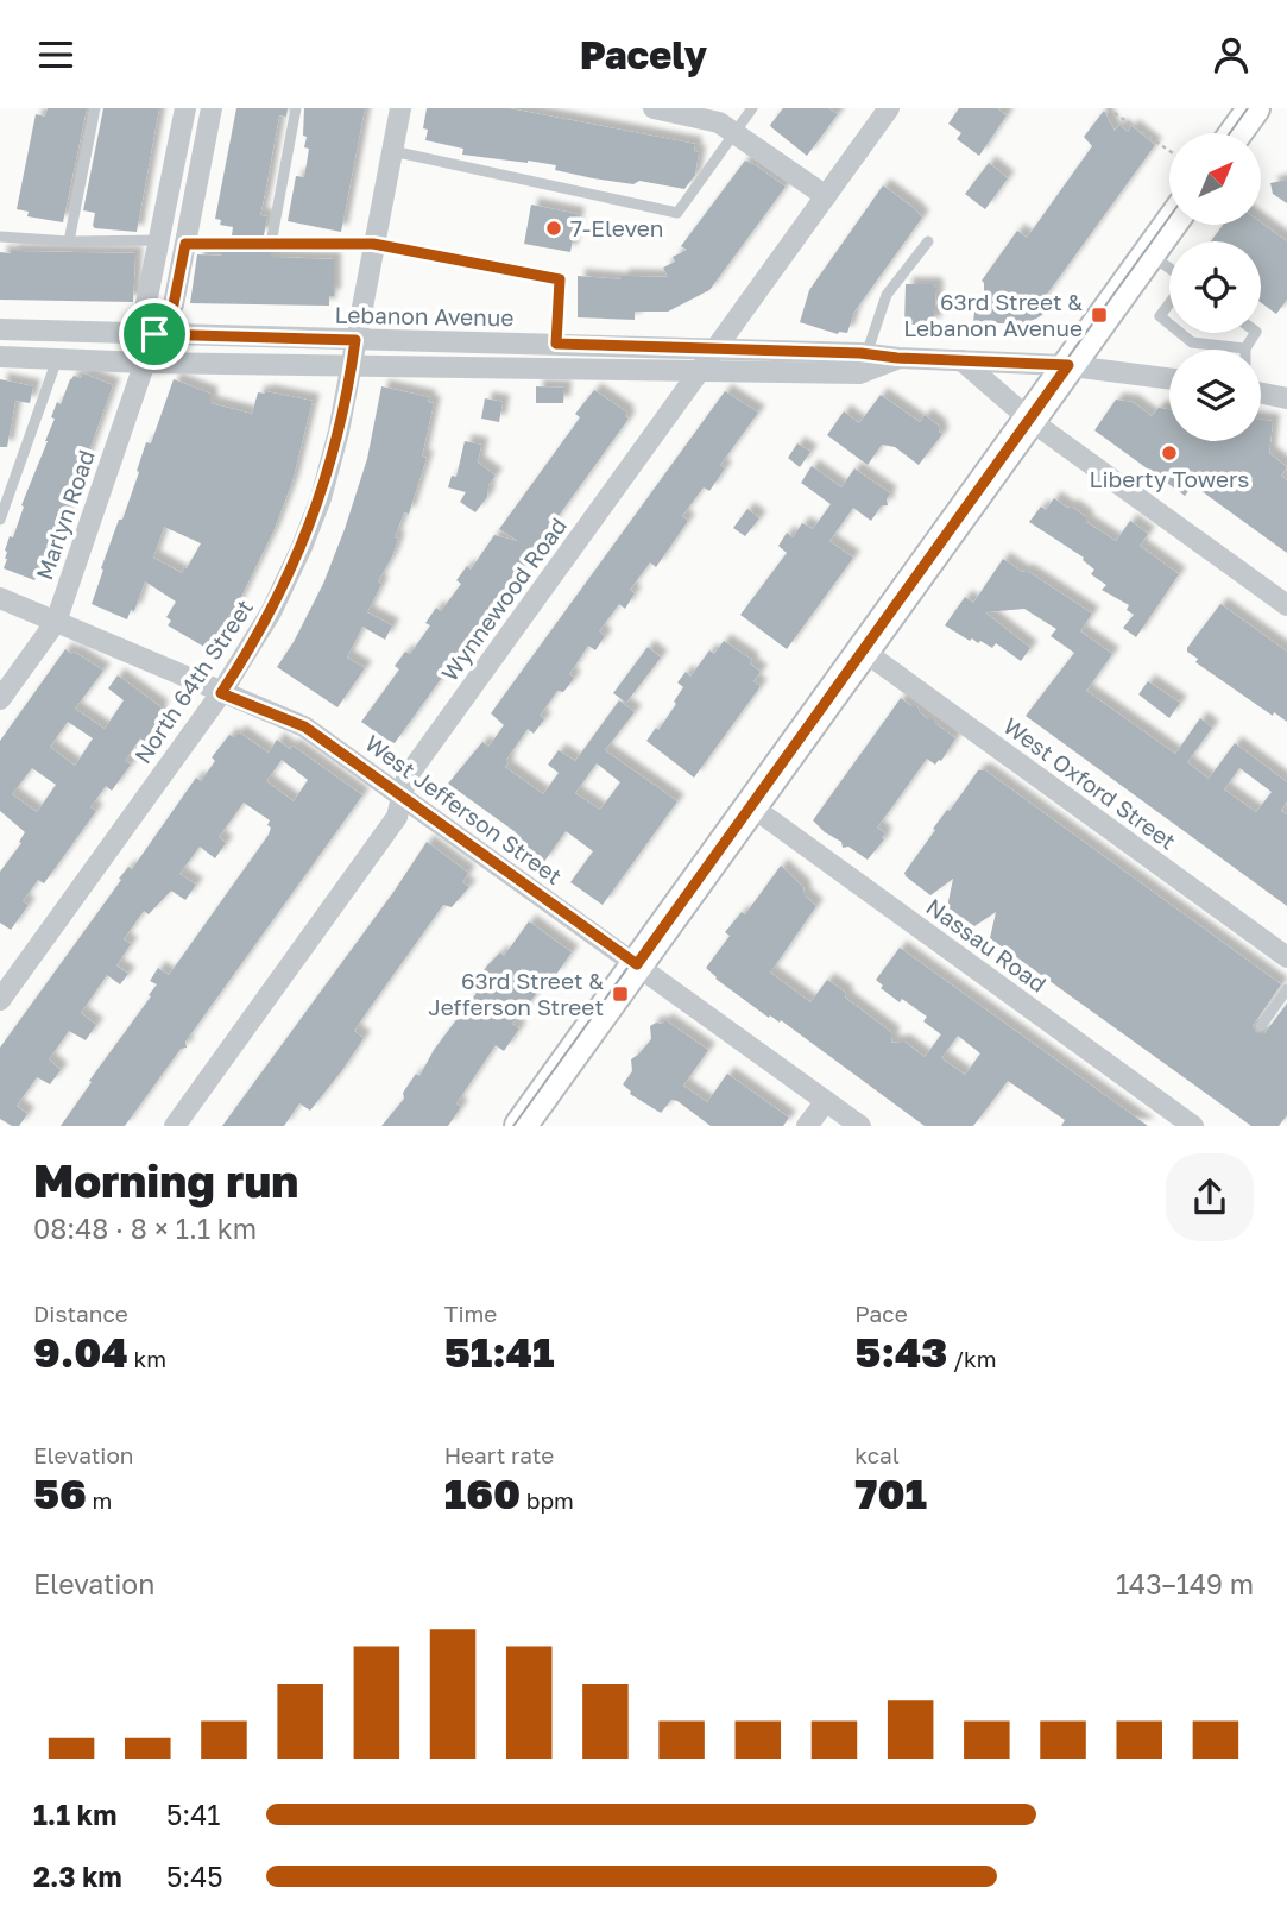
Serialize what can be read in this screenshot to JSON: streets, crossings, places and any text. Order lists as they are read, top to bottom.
{
  "streets": {
    "street": [
      "Lebanon Avenue",
      "Marlyn Road",
      "Wynnewood Road",
      "North 64th Street",
      "West Oxford Street",
      "West Jefferson Street",
      "Nassau Road"
    ]
  },
  "crossings": [
    ["Lebanon Avenue", "Marlyn Road"],
    ["Lebanon Avenue", "Wynnewood Road"],
    ["Lebanon Avenue", "North 64th Street"],
    ["Marlyn Road", "West Jefferson Street"],
    ["Wynnewood Road", "West Jefferson Street"],
    ["North 64th Street", "West Jefferson Street"]
  ],
  "places": {
    "other": ["7-Eleven", "Liberty Towers"],
    "transit": ["63rd Street & Lebanon Avenue", "63rd Street & Jefferson Street"]
  },
  "north": "top right",
  "page": {
    "header": "Pacely",
    "heading": ["Morning run", "08:48 · 8 × 1.1 km"],
    "stats": [
      ["Distance", "9.04 km"],
      ["Time", "51:41"],
      ["Pace", "5:43 /km"],
      ["Elevation", "56 m"],
      ["Heart rate", "160 bpm"],
      ["kcal", "701"]
    ],
    "chart": ["Elevation", "143–149 m"],
    "list": [
      {
        "name": "1.1 km",
        "note": "5:41"
      },
      {
        "name": "2.3 km",
        "note": "5:45"
      }
    ]
  }
}
